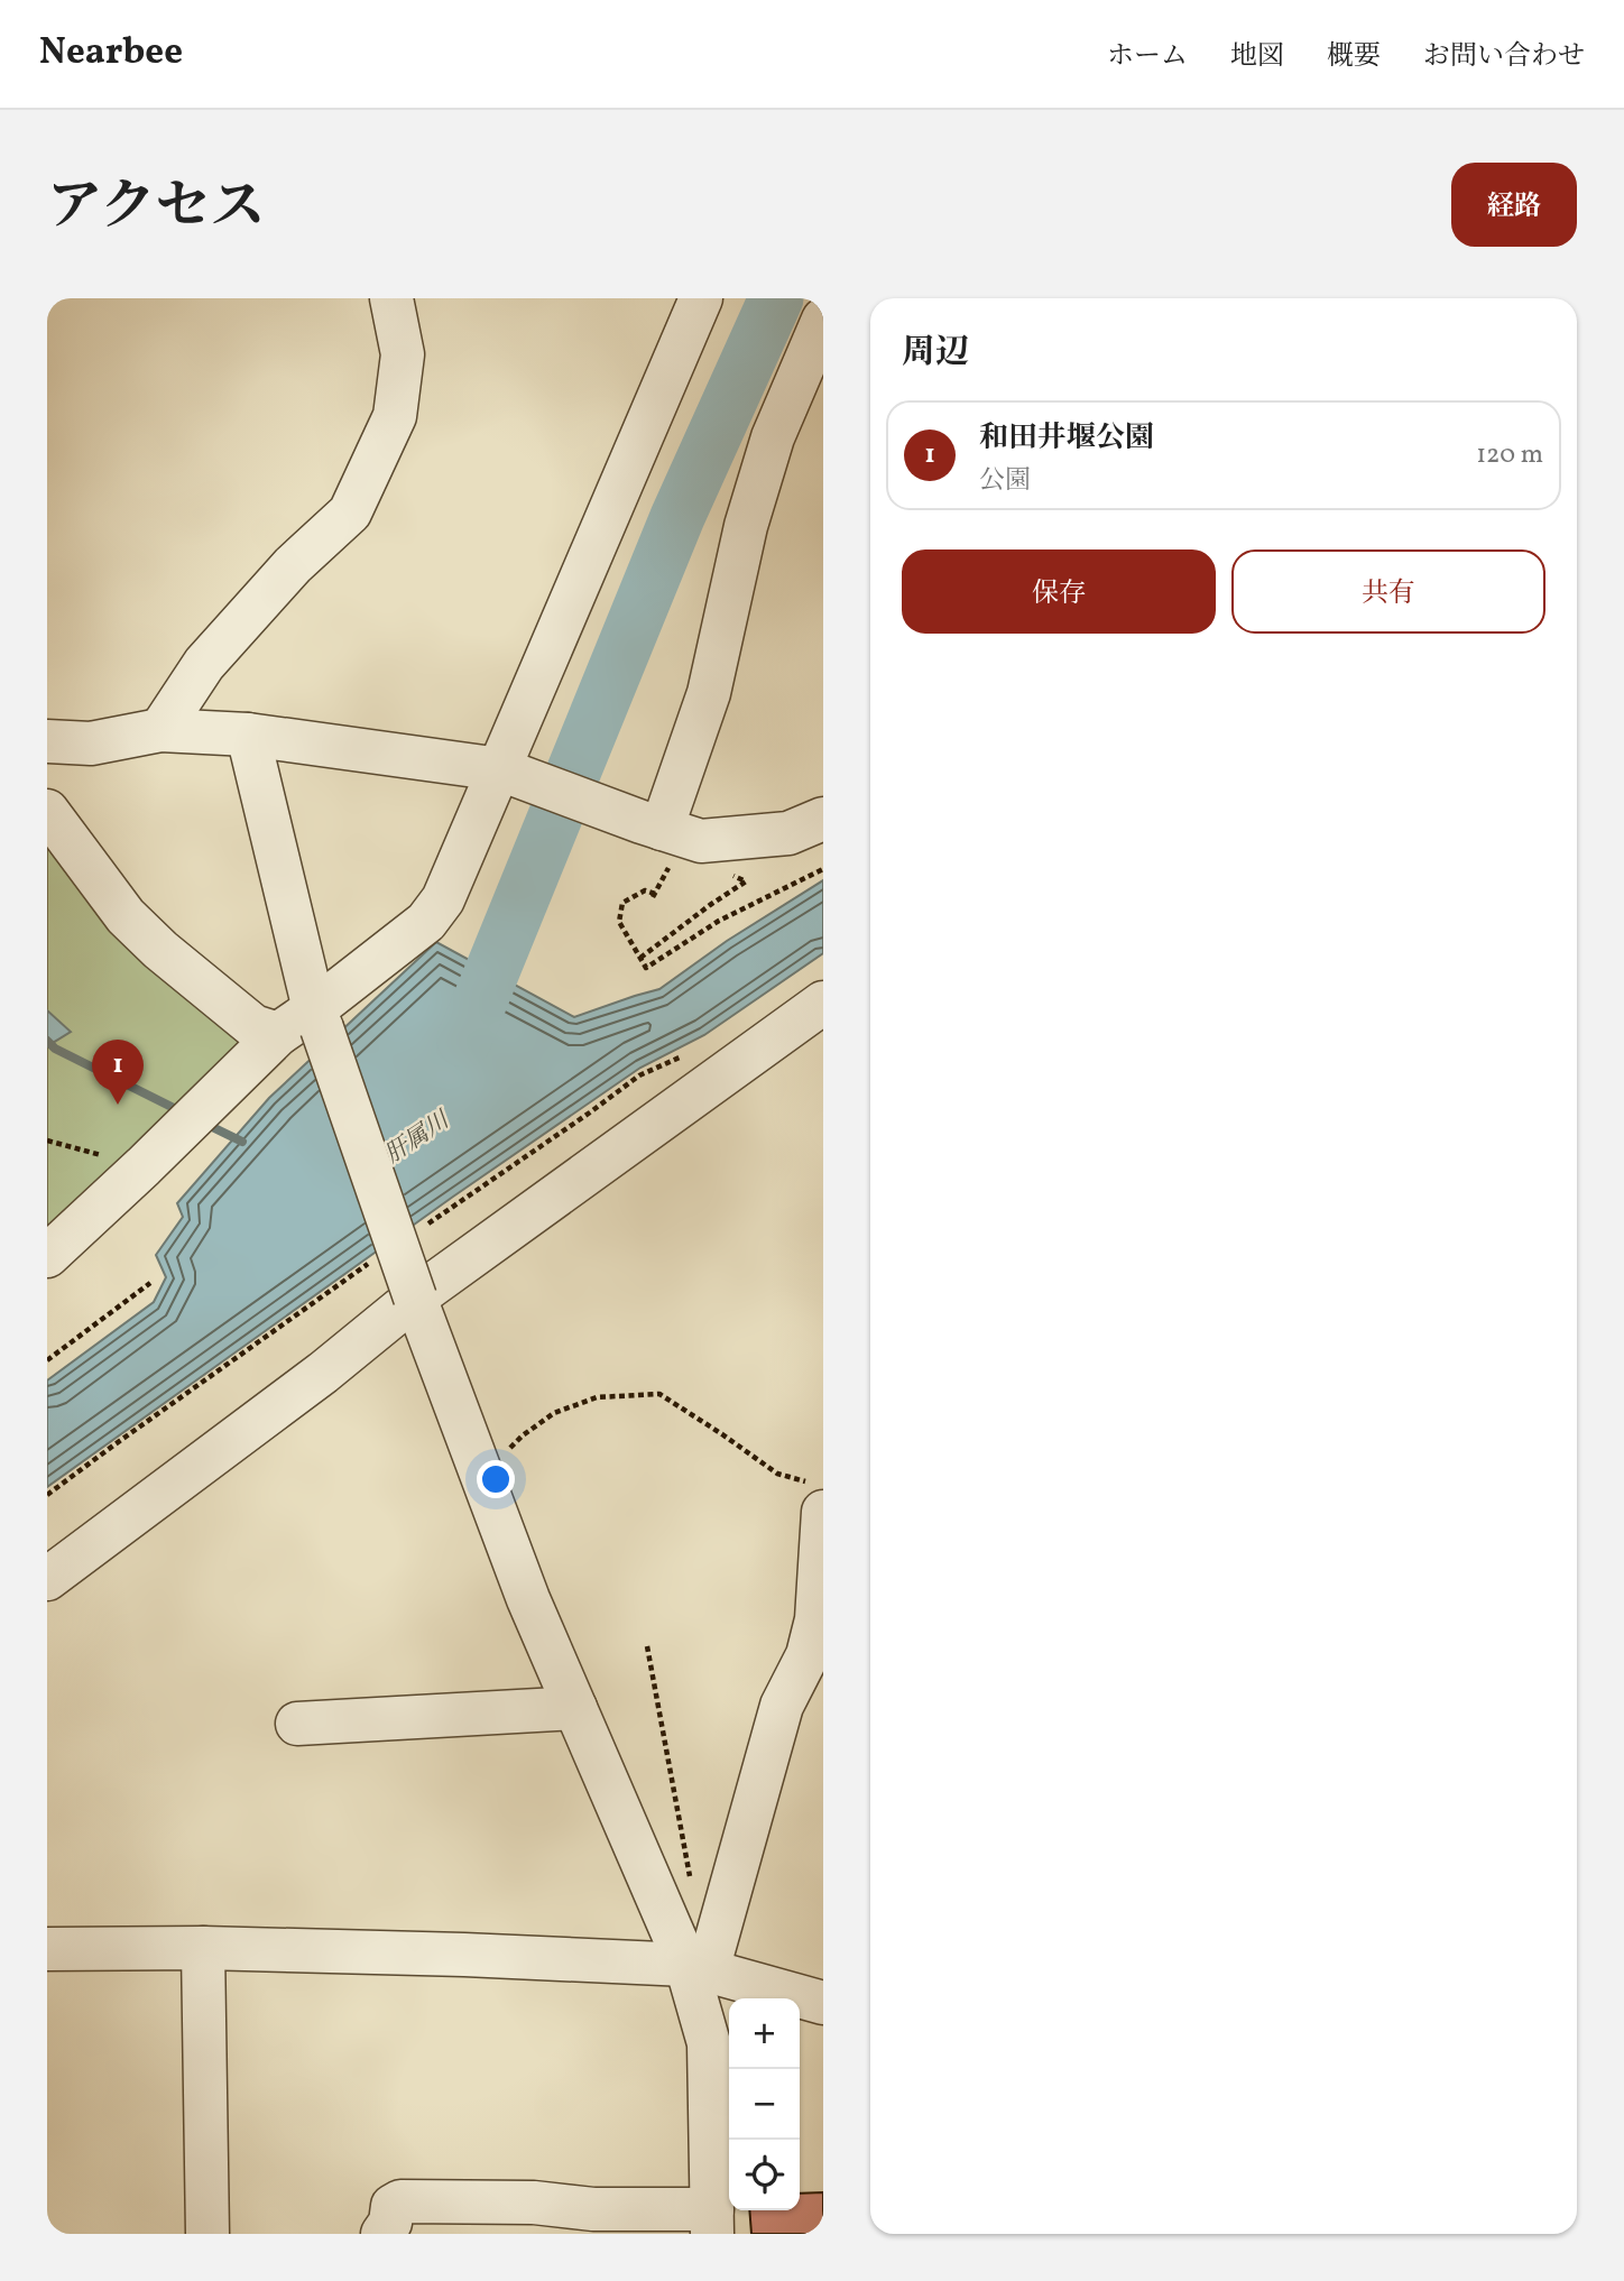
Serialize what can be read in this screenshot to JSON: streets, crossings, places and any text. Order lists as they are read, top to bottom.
{
  "water": ["肝属川"],
  "page": {
    "header": "Nearbee",
    "nav": [
      "ホーム",
      "地図",
      "概要",
      "お問い合わせ"
    ],
    "title": "アクセス",
    "buttons": [
      "経路",
      ["保存", "共有"]
    ],
    "heading": "周辺",
    "list": [
      {
        "mark": "1",
        "name": "和田井堰公園",
        "note": "公園",
        "value": "120 m"
      }
    ],
    "pins": "1",
    "map_buttons": ["+", "−"]
  }
}
